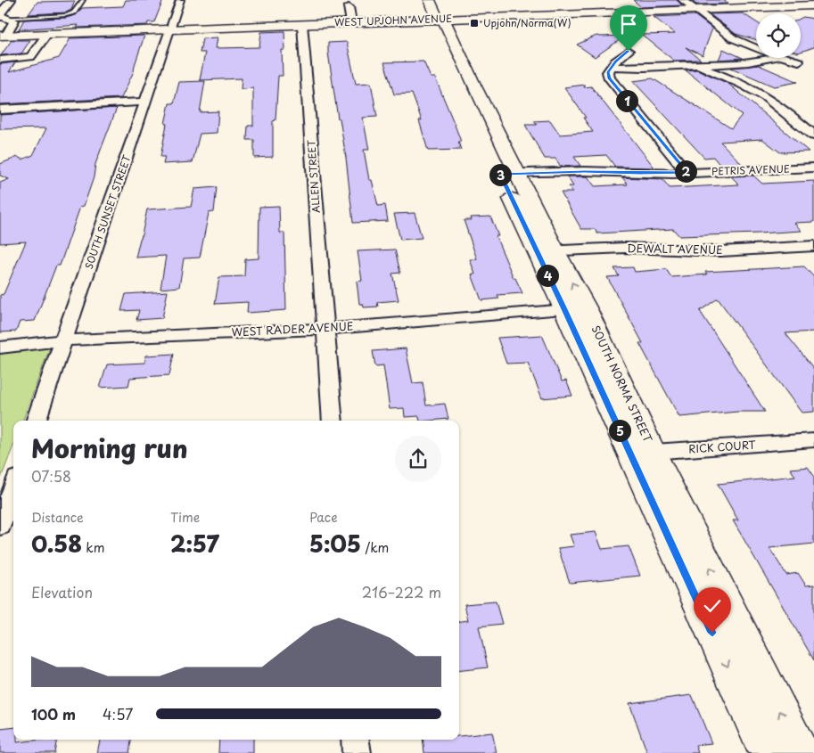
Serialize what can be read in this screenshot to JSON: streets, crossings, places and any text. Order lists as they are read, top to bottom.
{
  "streets": {
    "street": [
      "WEST UPJOHN AVENUE",
      "PETRIS AVENUE",
      "ALLEN STREET",
      "SOUTH SUNSET STREET",
      "DEWALT AVENUE",
      "WEST RADER AVENUE",
      "SOUTH NORMA STREET",
      "RICK COURT"
    ]
  },
  "crossings": [
    ["WEST UPJOHN AVENUE", "ALLEN STREET"],
    ["WEST UPJOHN AVENUE", "SOUTH SUNSET STREET"],
    ["WEST UPJOHN AVENUE", "SOUTH NORMA STREET"],
    ["PETRIS AVENUE", "SOUTH NORMA STREET"],
    ["ALLEN STREET", "WEST RADER AVENUE"],
    ["SOUTH SUNSET STREET", "WEST RADER AVENUE"],
    ["DEWALT AVENUE", "SOUTH NORMA STREET"],
    ["WEST RADER AVENUE", "SOUTH NORMA STREET"],
    ["SOUTH NORMA STREET", "RICK COURT"]
  ],
  "places": {
    "transit": ["Upjohn/Norma(W)"]
  },
  "page": {
    "pins": [
      "1",
      "2",
      "3",
      "4",
      "5"
    ],
    "heading": ["Morning run", "07:58"],
    "stats": [
      ["Distance", "0.58 km"],
      ["Time", "2:57"],
      ["Pace", "5:05 /km"]
    ],
    "chart": ["Elevation", "216–222 m"],
    "list": [
      {
        "name": "100 m",
        "note": "4:57"
      }
    ]
  }
}
